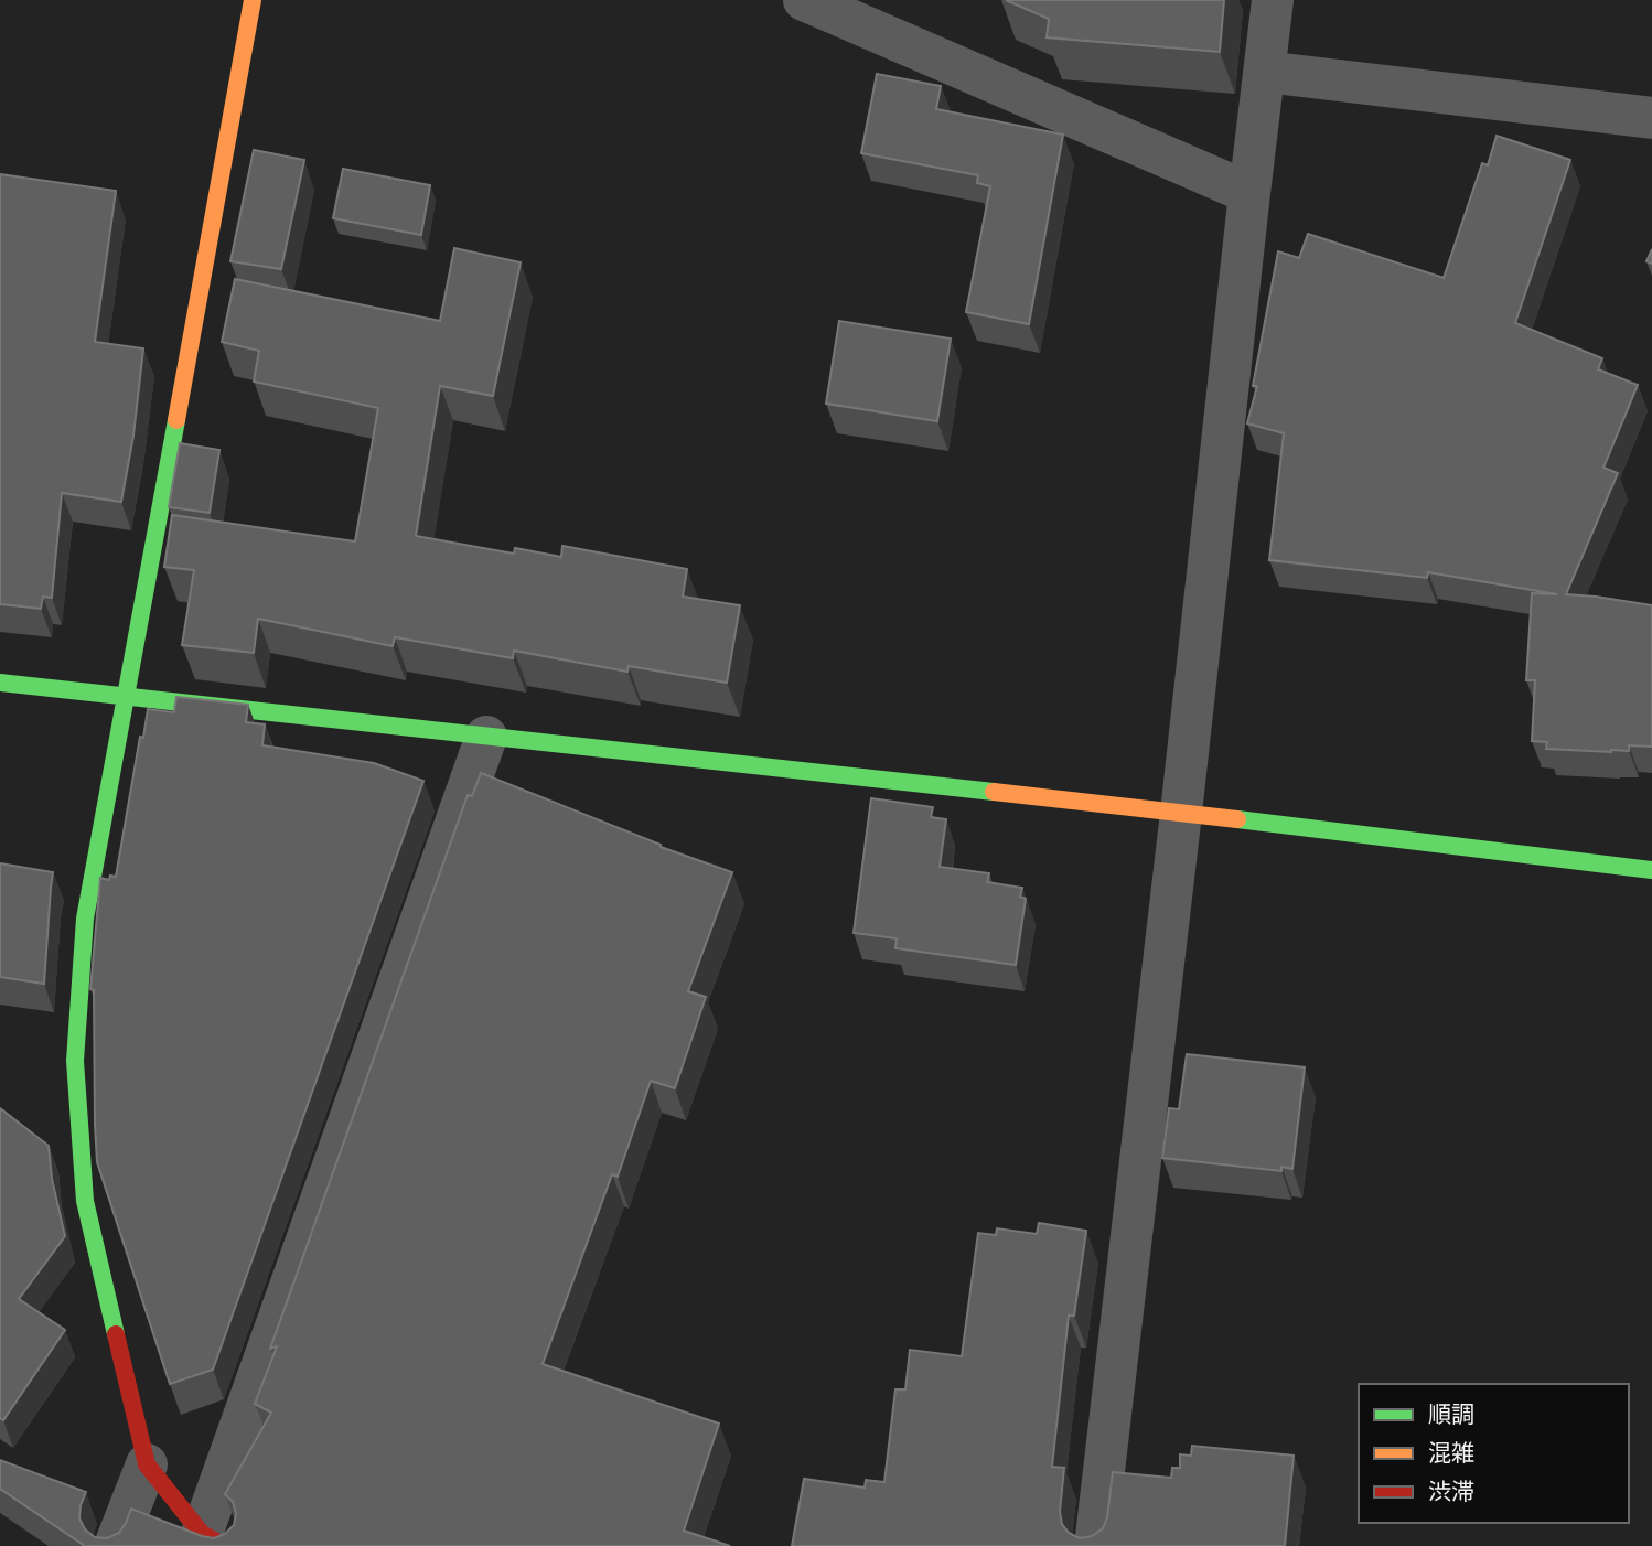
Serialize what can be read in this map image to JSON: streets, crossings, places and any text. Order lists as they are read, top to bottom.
{
  "legend": ["順調", "混雑", "渋滞"]
}
